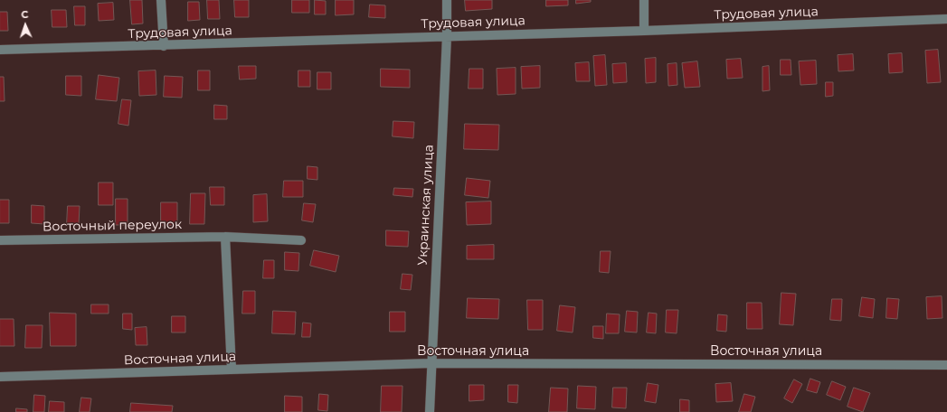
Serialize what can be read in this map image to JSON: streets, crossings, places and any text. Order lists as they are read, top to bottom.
{
  "streets": {
    "street": [
      "Трудовая улица",
      "Украинская улица",
      "Восточный переулок",
      "Восточная улица"
    ]
  },
  "crossings": [
    ["Трудовая улица", "Украинская улица"],
    ["Украинская улица", "Восточная улица"]
  ],
  "north": "top"
}
